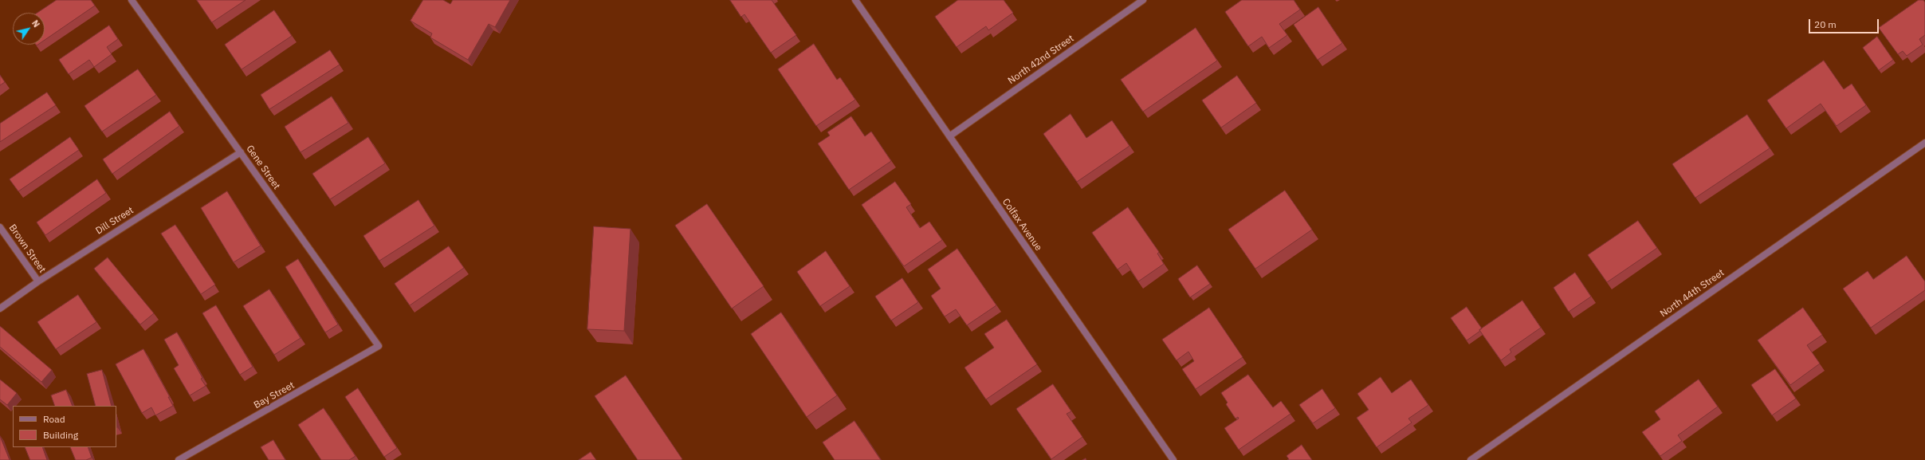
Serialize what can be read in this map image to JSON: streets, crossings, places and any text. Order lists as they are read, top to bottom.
{
  "streets": {
    "street": [
      "North 42nd Street",
      "Gene Street",
      "Dill Street",
      "Colfax Avenue",
      "Brown Street",
      "North 44th Street",
      "Bay Street"
    ]
  },
  "crossings": [
    ["North 42nd Street", "Colfax Avenue"],
    ["Gene Street", "Dill Street"],
    ["Gene Street", "Bay Street"],
    ["Dill Street", "Brown Street"]
  ],
  "legend": ["Road", "Building"],
  "scale_bar": "20 m",
  "north": "top right"
}
